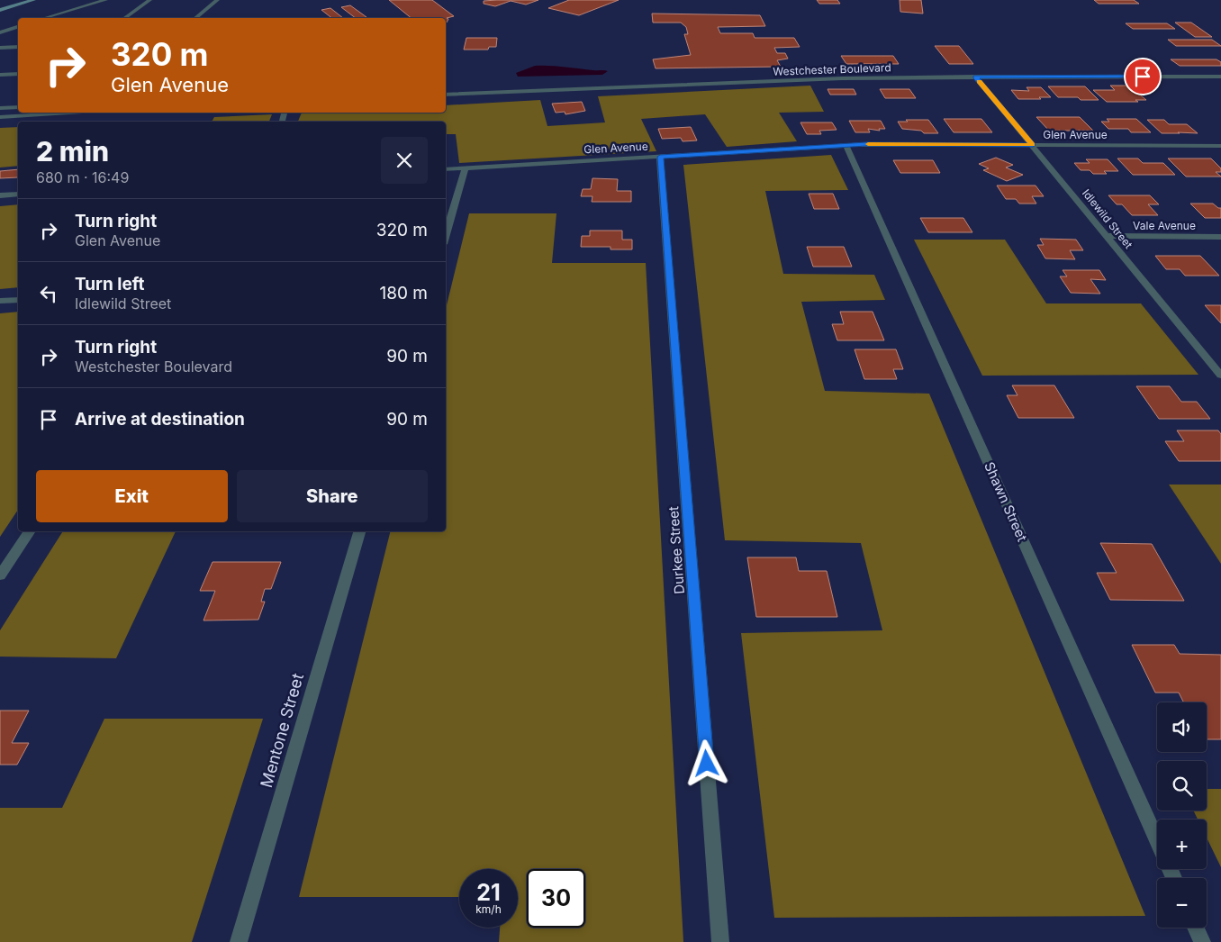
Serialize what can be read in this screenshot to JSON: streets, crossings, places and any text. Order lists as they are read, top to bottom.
{
  "streets": {
    "street": [
      "Westchester Boulevard",
      "Glen Avenue",
      "Idlewild Street",
      "Vale Avenue",
      "Shawn Street",
      "Durkee Street",
      "Mentone Street"
    ]
  },
  "crossings": [
    ["Westchester Boulevard", "Idlewild Street"],
    ["Glen Avenue", "Idlewild Street"],
    ["Glen Avenue", "Shawn Street"],
    ["Glen Avenue", "Durkee Street"],
    ["Idlewild Street", "Vale Avenue"]
  ],
  "page": {
    "turn": ["320 m", "Glen Avenue"],
    "heading": ["2 min", "680 m · 16:49"],
    "list": [
      {
        "name": "Turn right",
        "note": "Glen Avenue",
        "value": "320 m"
      },
      {
        "name": "Turn left",
        "note": "Idlewild Street",
        "value": "180 m"
      },
      {
        "name": "Turn right",
        "note": "Westchester Boulevard",
        "value": "90 m"
      },
      {
        "name": "Arrive at destination",
        "value": "90 m"
      }
    ],
    "buttons": ["Exit", "Share"],
    "map_buttons": ["+", "−"],
    "speed": "21 km/h",
    "limit": "30"
  }
}
